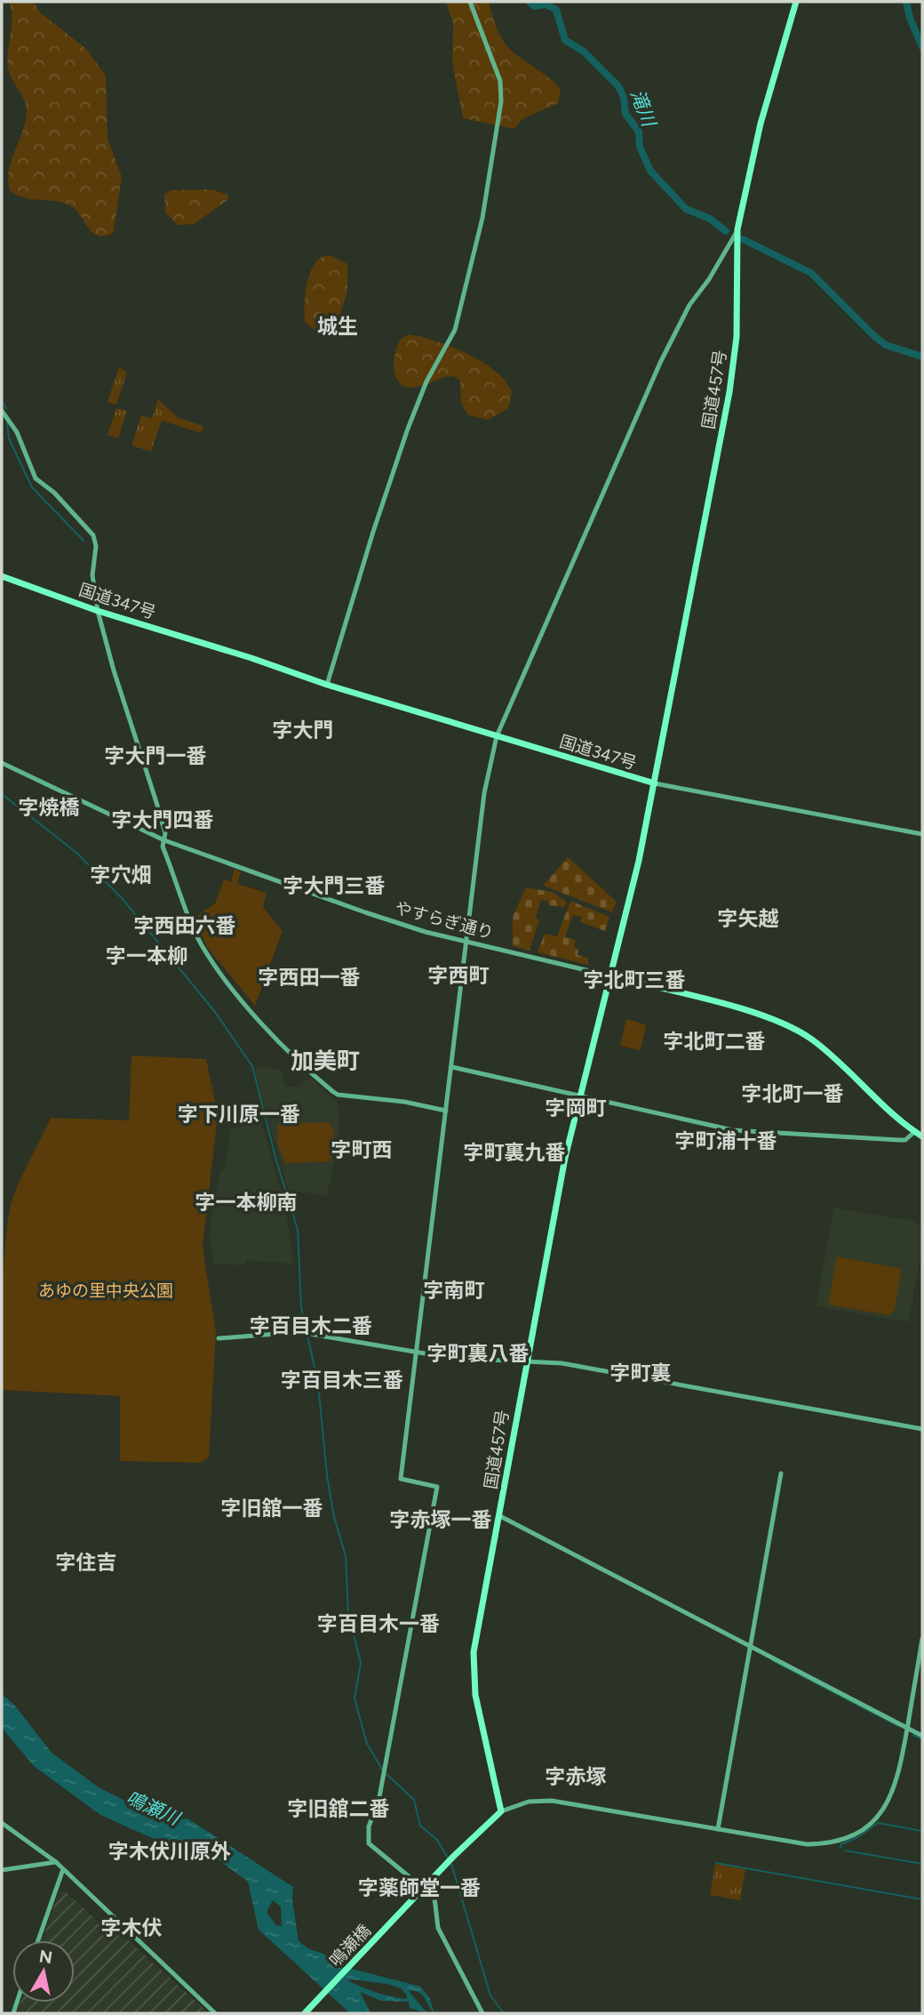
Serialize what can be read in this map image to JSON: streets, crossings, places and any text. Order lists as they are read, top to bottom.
{
  "streets": {
    "highway": ["国道457号", "国道347号", "鳴瀬橋"],
    "street": ["やすらぎ通り"]
  },
  "crossings": [
    ["国道457号", "国道347号"],
    ["国道457号", "やすらぎ通り"],
    ["国道347号", "やすらぎ通り"]
  ],
  "districts": [
    "城生",
    "字大門",
    "字大門一番",
    "字焼橋",
    "字大門四番",
    "字穴畑",
    "字大門三番",
    "字矢越",
    "字西田六番",
    "字一本柳",
    "字西町",
    "字西田一番",
    "字北町三番",
    "字北町二番",
    "加美町",
    "字北町一番",
    "字岡町",
    "字下川原一番",
    "字町浦十番",
    "字町西",
    "字町裏九番",
    "字一本柳南",
    "字南町",
    "字百目木二番",
    "字町裏八番",
    "字町裏",
    "字百目木三番",
    "字旧舘一番",
    "字赤塚一番",
    "字住吉",
    "字百目木一番",
    "字赤塚",
    "字旧舘二番",
    "字木伏川原外",
    "字薬師堂一番",
    "字木伏"
  ],
  "water": ["滝川", "鳴瀬川"],
  "parks": ["あゆの里中央公園"],
  "north": "top"
}
